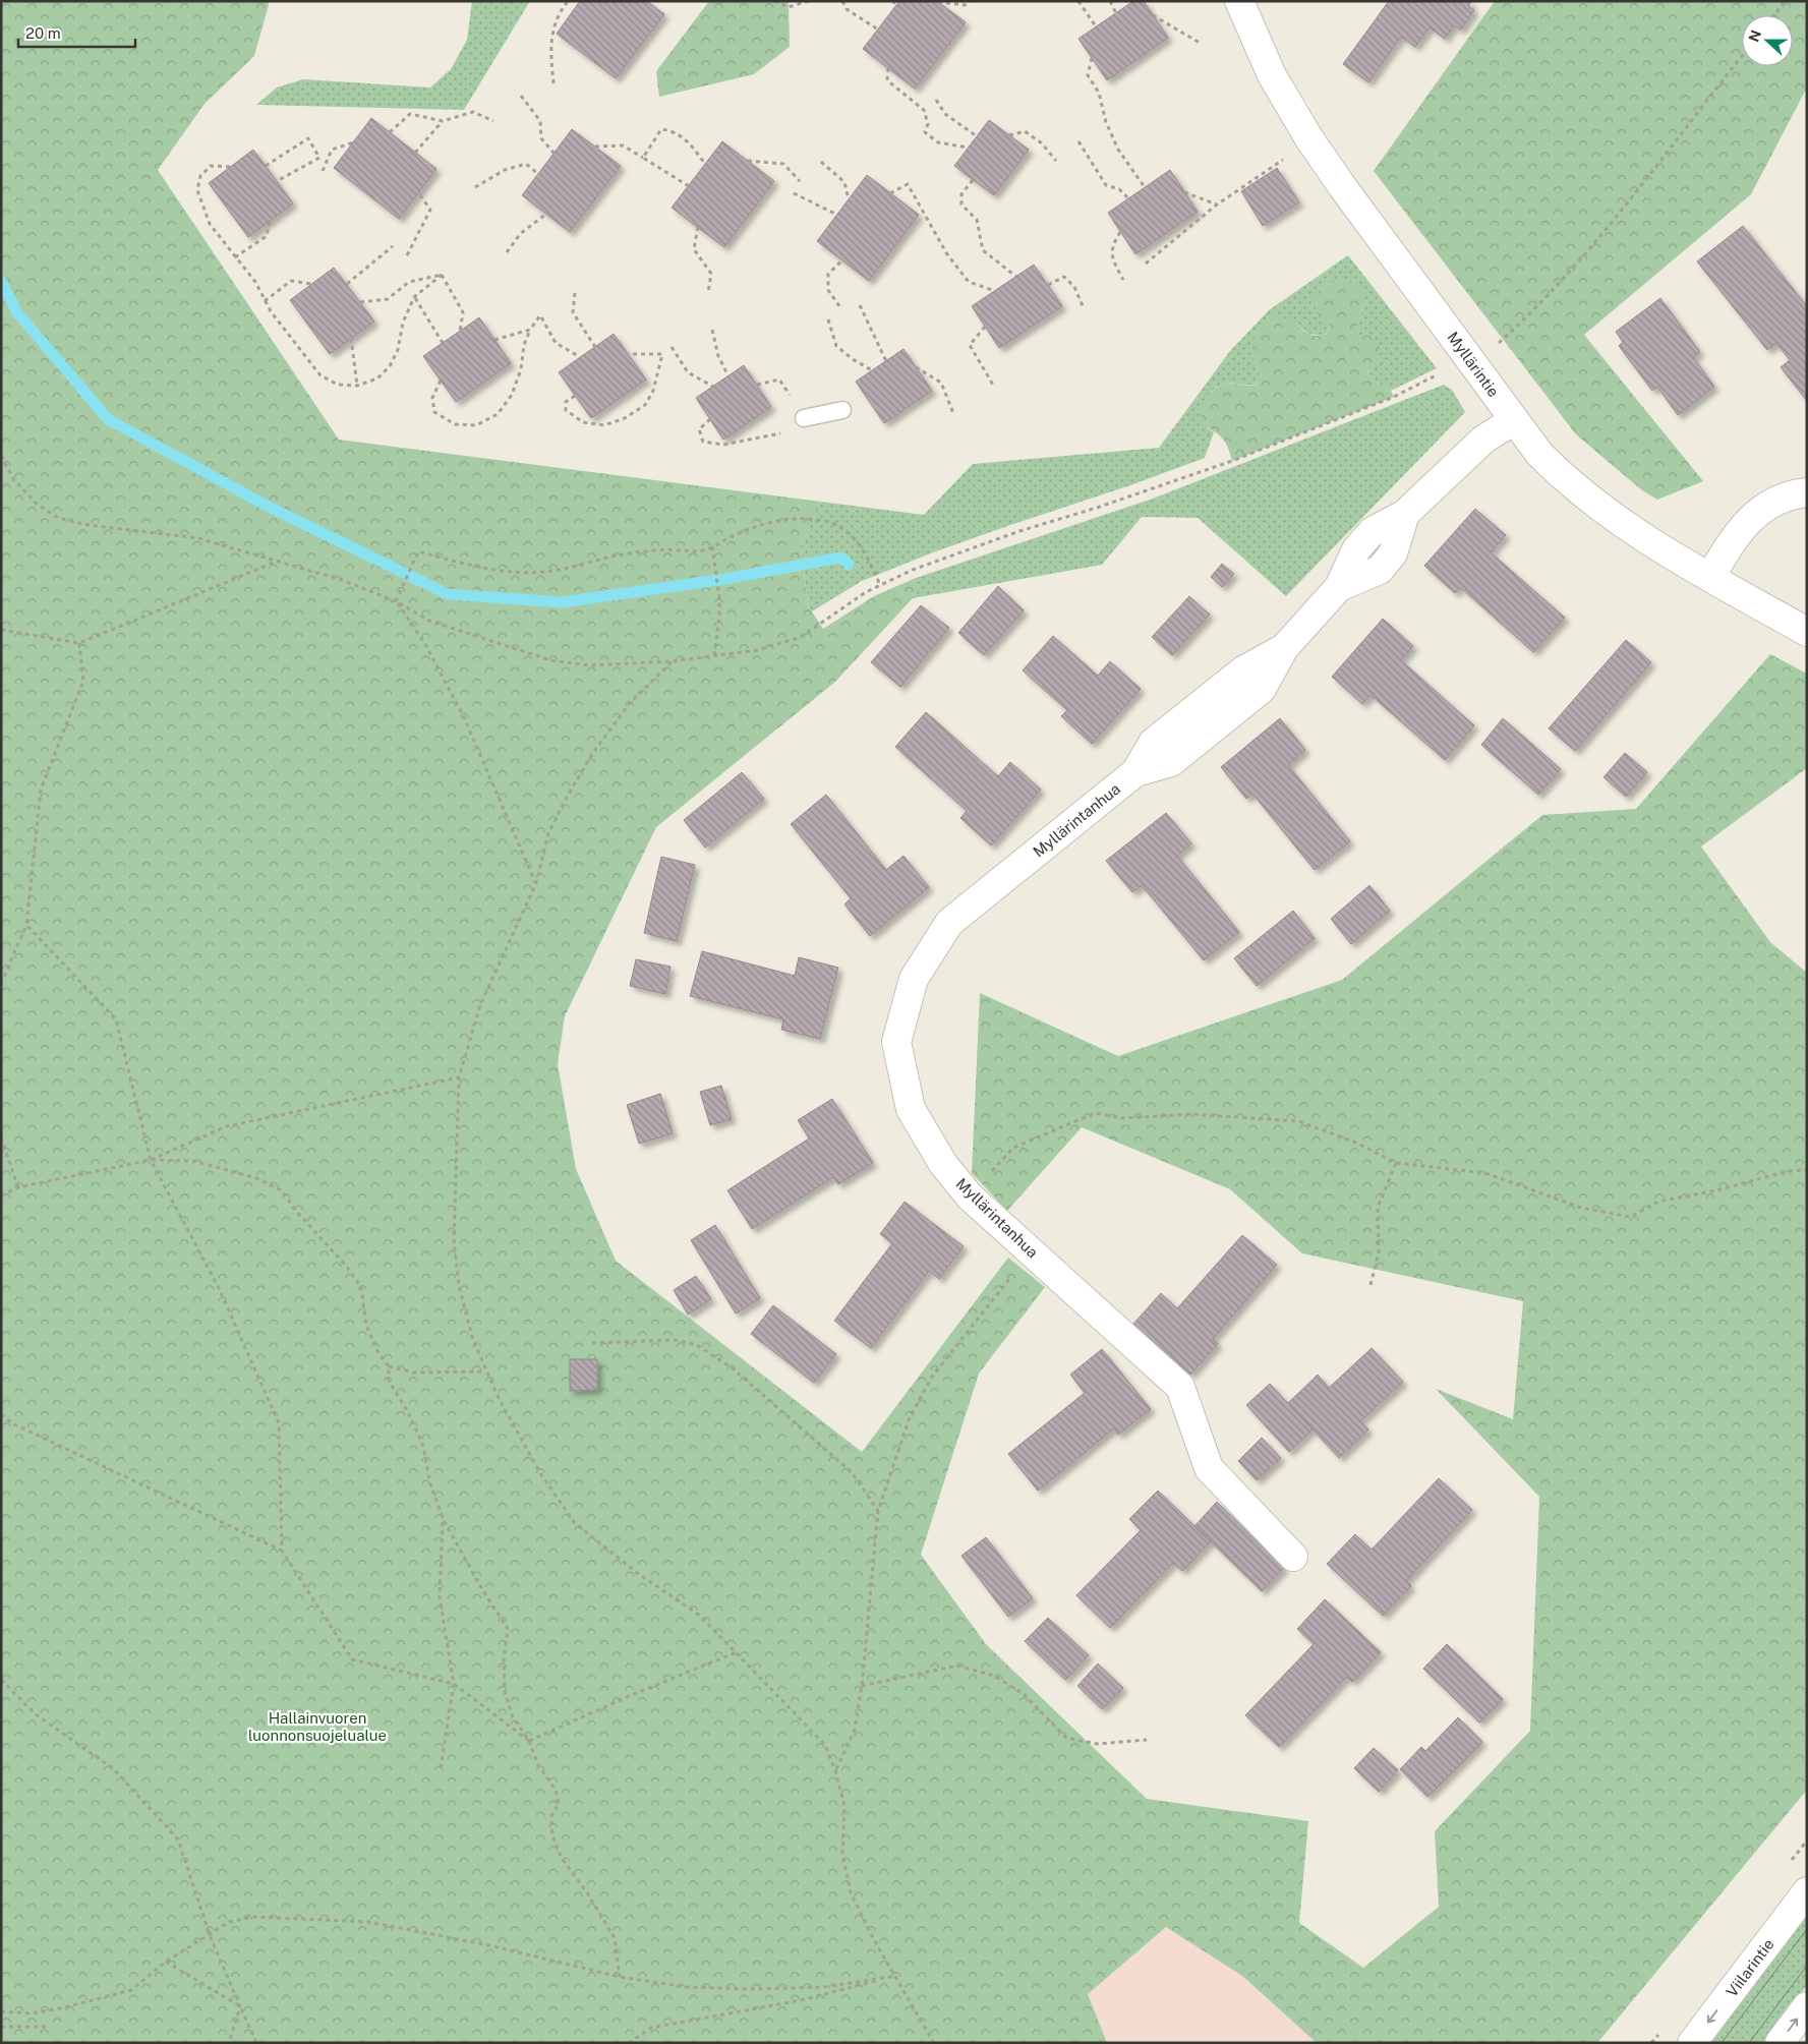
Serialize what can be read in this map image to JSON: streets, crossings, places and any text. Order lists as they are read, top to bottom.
{
  "streets": {
    "street": ["Myllärintie", "Myllärintanhua", "Viilarintie"]
  },
  "crossings": [
    ["Myllärintie", "Myllärintanhua"]
  ],
  "one_way": ["Viilarintie"],
  "parks": ["Hallainvuoren luonnonsuojelualue"],
  "scale_bar": "20 m",
  "north": "left"
}
